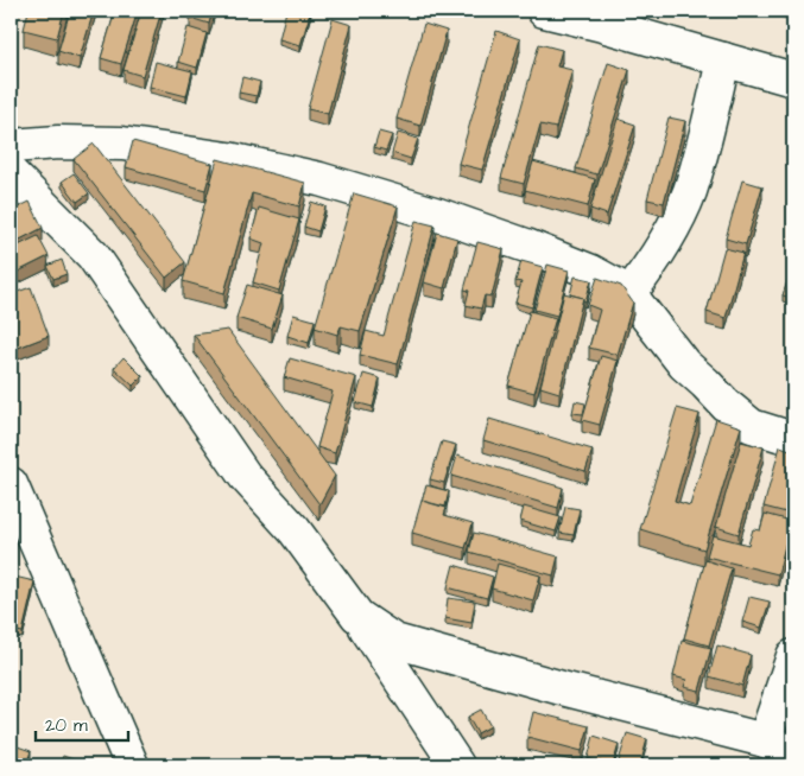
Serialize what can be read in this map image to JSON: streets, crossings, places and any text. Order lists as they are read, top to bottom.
{
  "scale_bar": "20 m"
}
